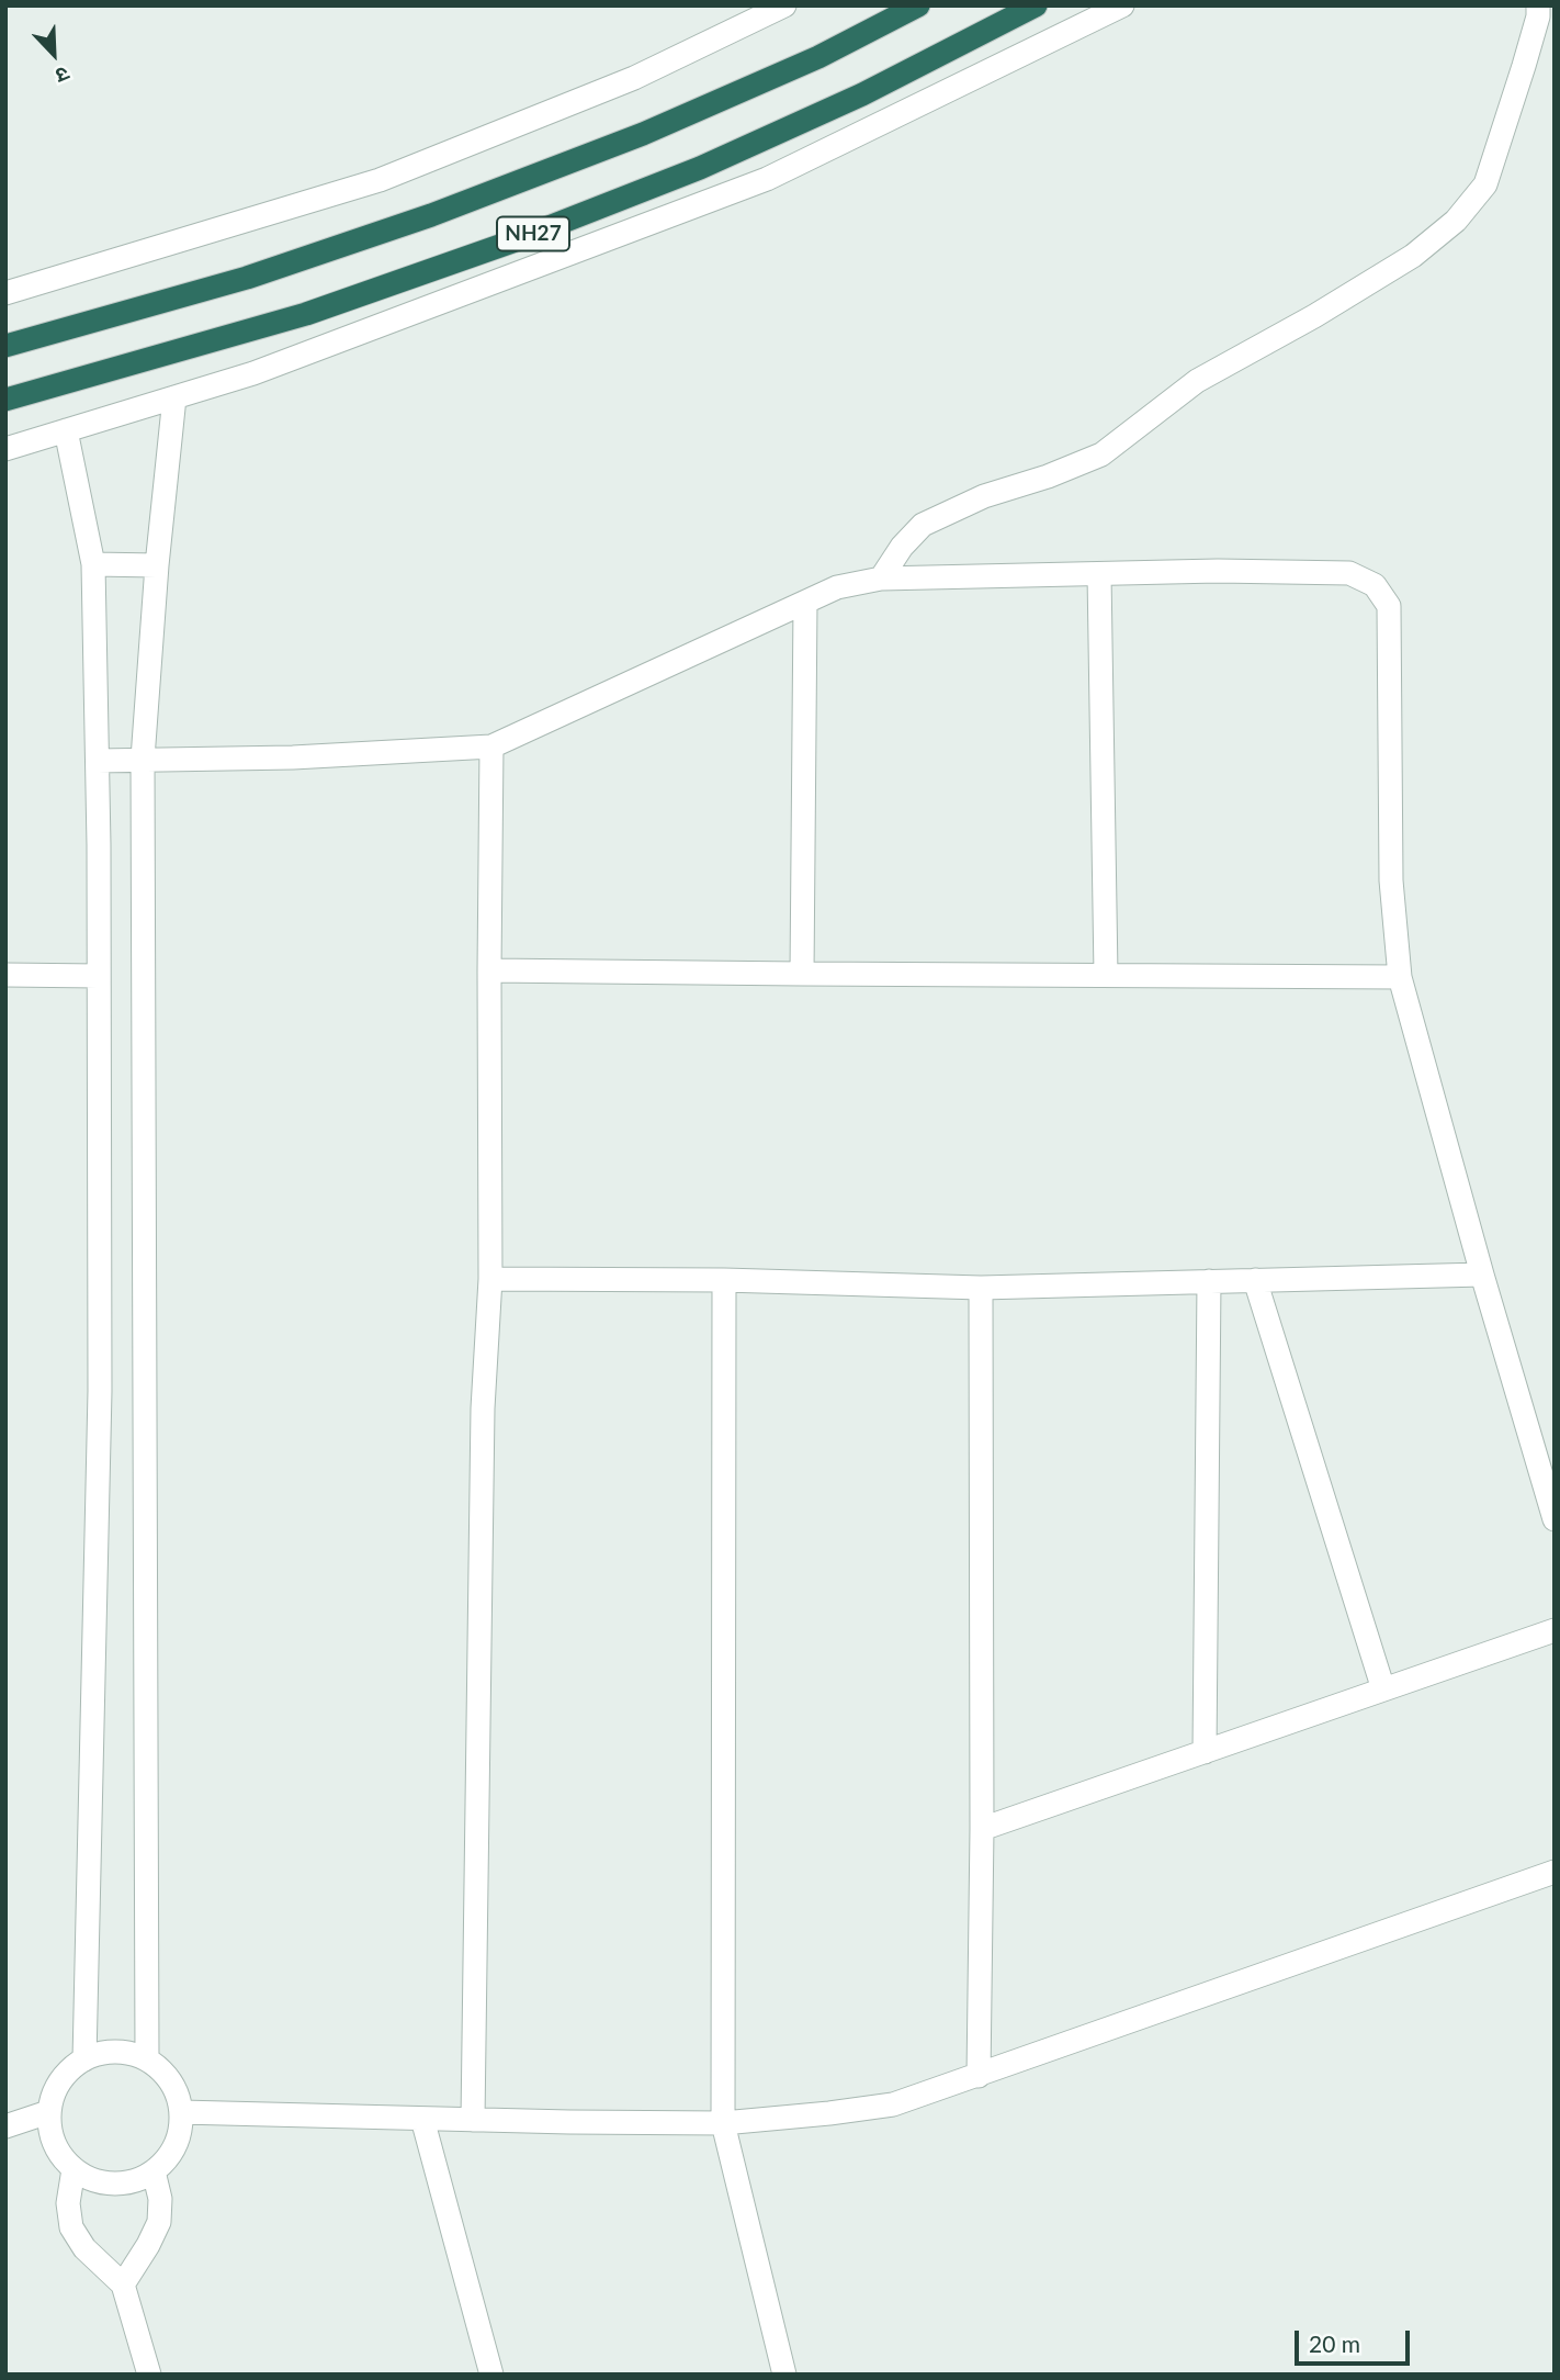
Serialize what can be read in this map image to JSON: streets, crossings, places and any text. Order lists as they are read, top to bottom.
{
  "streets": {
    "highway": ["NH27"]
  },
  "scale_bar": "20 m",
  "north": "bottom right"
}
